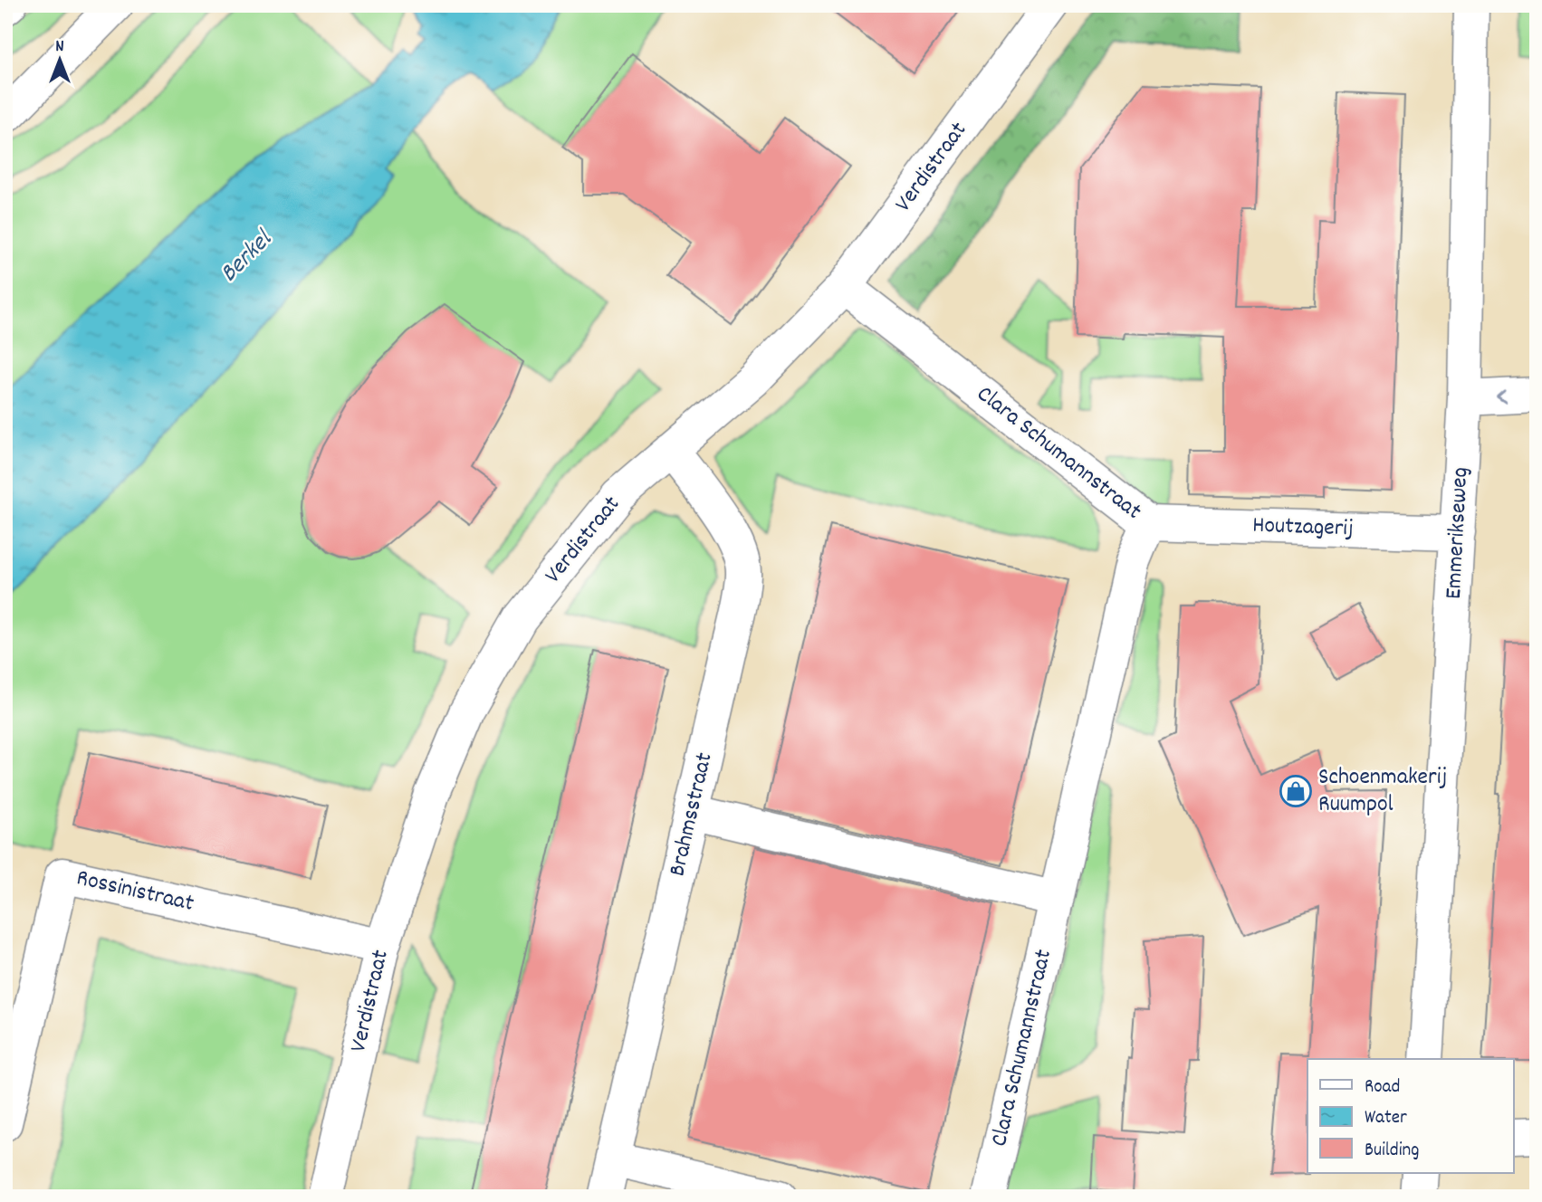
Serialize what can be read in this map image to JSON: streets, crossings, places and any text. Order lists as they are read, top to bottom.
{
  "streets": {
    "street": [
      "Verdistraat",
      "Clara Schumannstraat",
      "Houtzagerij",
      "Emmerikseweg",
      "Brahmsstraat",
      "Rossinistraat"
    ]
  },
  "crossings": [
    ["Verdistraat", "Clara Schumannstraat"],
    ["Verdistraat", "Brahmsstraat"],
    ["Verdistraat", "Rossinistraat"],
    ["Clara Schumannstraat", "Houtzagerij"],
    ["Houtzagerij", "Emmerikseweg"]
  ],
  "water": ["Berkel"],
  "places": {
    "shop": ["Schoenmakerij Ruumpol"]
  },
  "legend": ["Road", "Water", "Building"],
  "north": "top"
}
